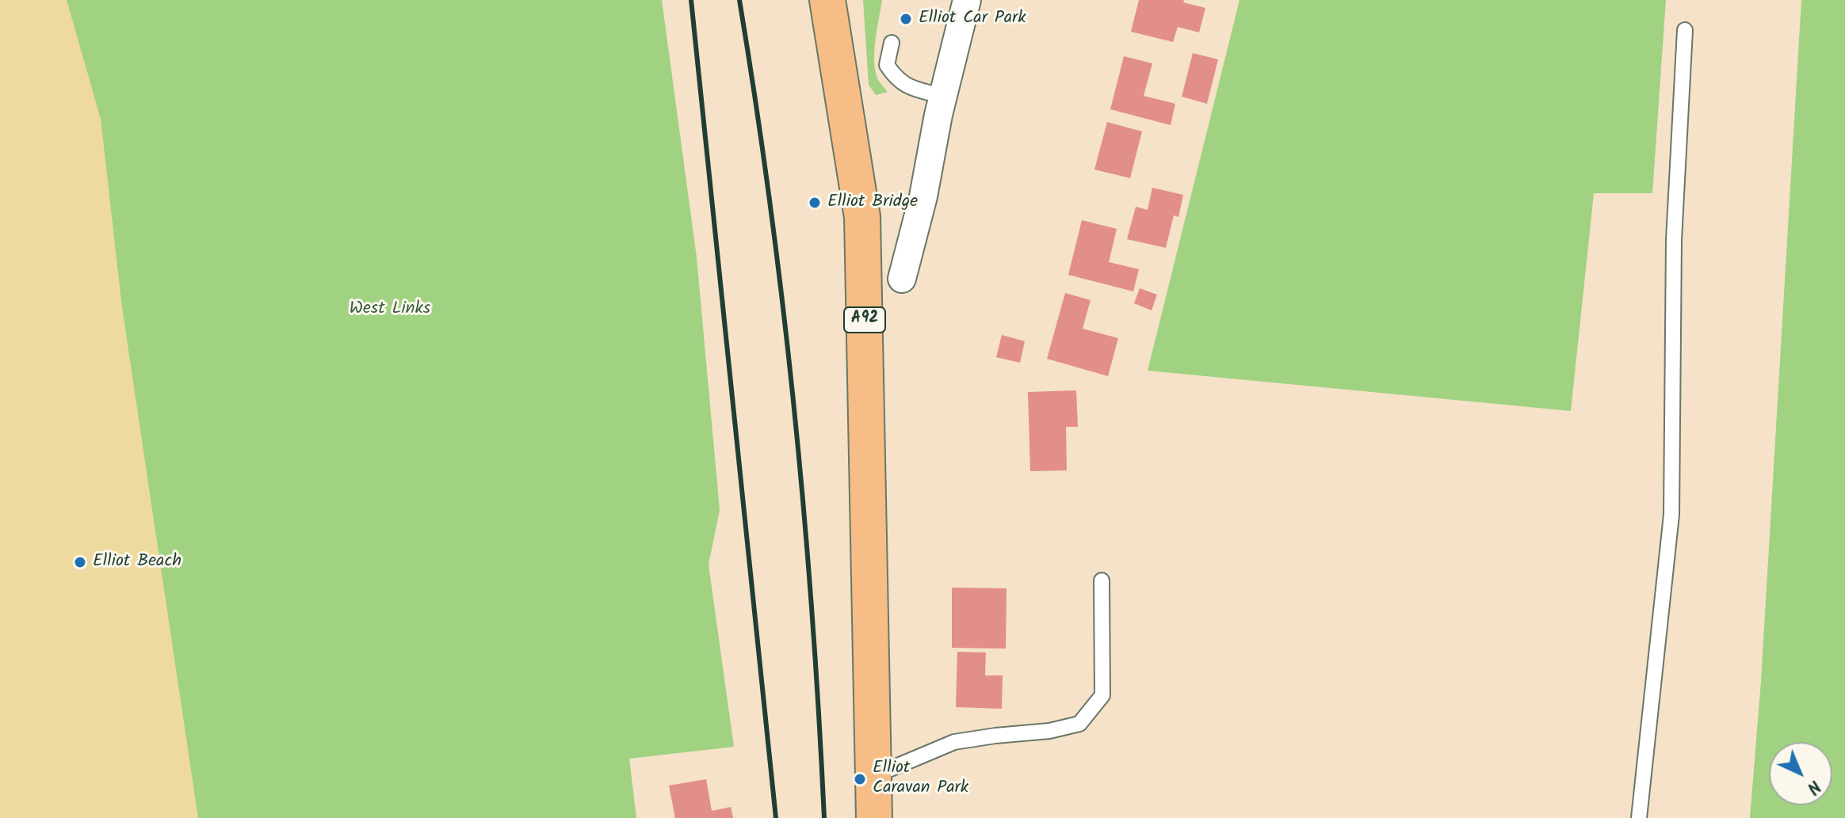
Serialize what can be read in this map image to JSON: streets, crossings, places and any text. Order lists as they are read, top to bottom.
{
  "streets": {
    "main road": ["A92"]
  },
  "parks": ["West Links"],
  "places": [
    "Elliot Car Park",
    "Elliot Bridge",
    "Elliot Beach",
    "Elliot Caravan Park"
  ],
  "north": "bottom right"
}
